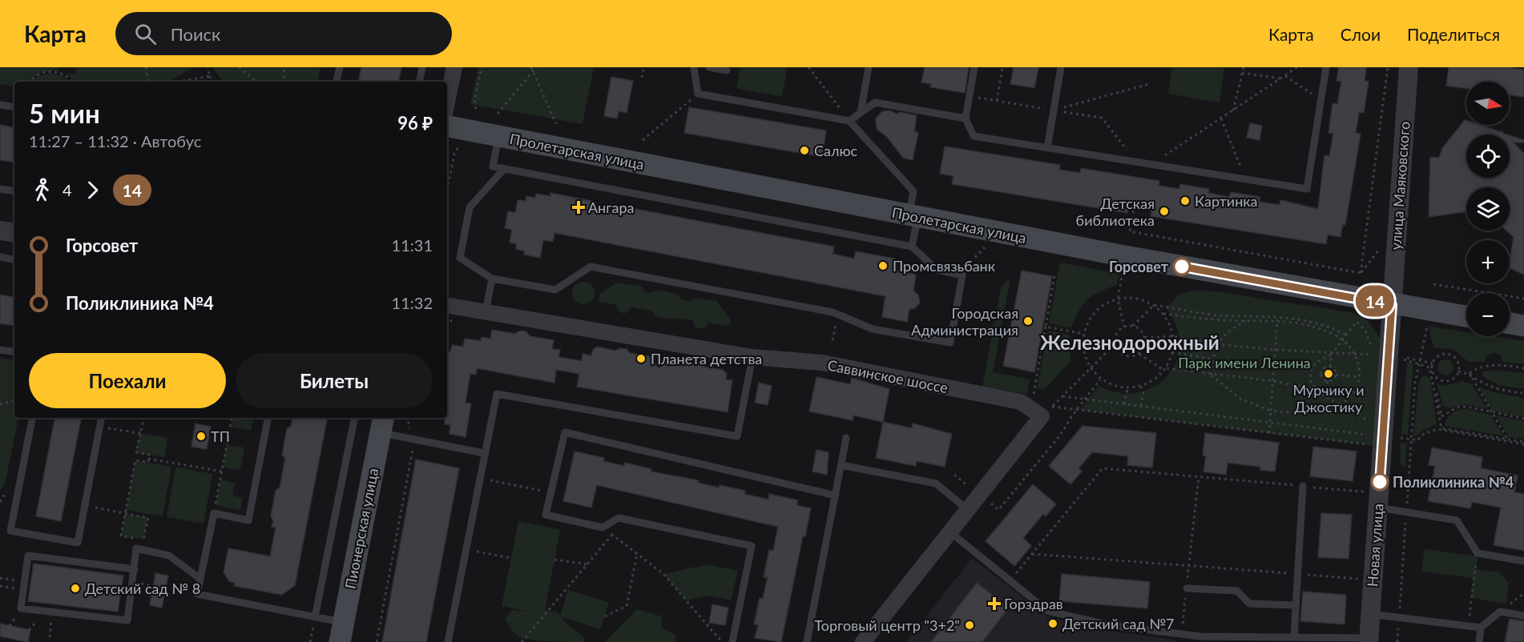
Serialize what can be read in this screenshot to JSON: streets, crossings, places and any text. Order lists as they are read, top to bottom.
{
  "streets": {
    "main road": ["Пролетарская улица", "Пионерская улица"],
    "street": ["улица Маяковского", "Саввинское шоссе", "Новая улица"]
  },
  "crossings": [
    ["Пролетарская улица", "улица Маяковского"],
    ["Пролетарская улица", "Новая улица"],
    ["улица Маяковского", "Новая улица"]
  ],
  "districts": ["Железнодорожный"],
  "parks": ["Парк имени Ленина"],
  "places": {
    "other": [
      "Салюс",
      "Картинка",
      "Детская библиотека",
      "Промсвязьбанк",
      "Горсовет",
      "Городская Администрация",
      "Планета детства",
      "Мурчику и Джостику",
      "ТП",
      "Поликлиника №4",
      "Детский сад № 8",
      "Детский сад №7",
      "Торговый центр \"3+2\""
    ],
    "health": ["Ангара", "Горздрав"]
  },
  "lines": ["bus line 14"],
  "north": "right",
  "page": {
    "header": "Карта",
    "search": "Поиск",
    "nav": ["Карта", "Слои", "Поделиться"],
    "on_map": "14",
    "map_buttons": ["+", "−"],
    "heading": ["5 мин", "11:27 – 11:32 · Автобус", "96 ₽"],
    "legs": ["4", "14"],
    "list": [
      {
        "name": "Горсовет",
        "value": "11:31"
      },
      {
        "name": "Поликлиника №4",
        "value": "11:32"
      }
    ],
    "buttons": ["Поехали", "Билеты"]
  }
}
